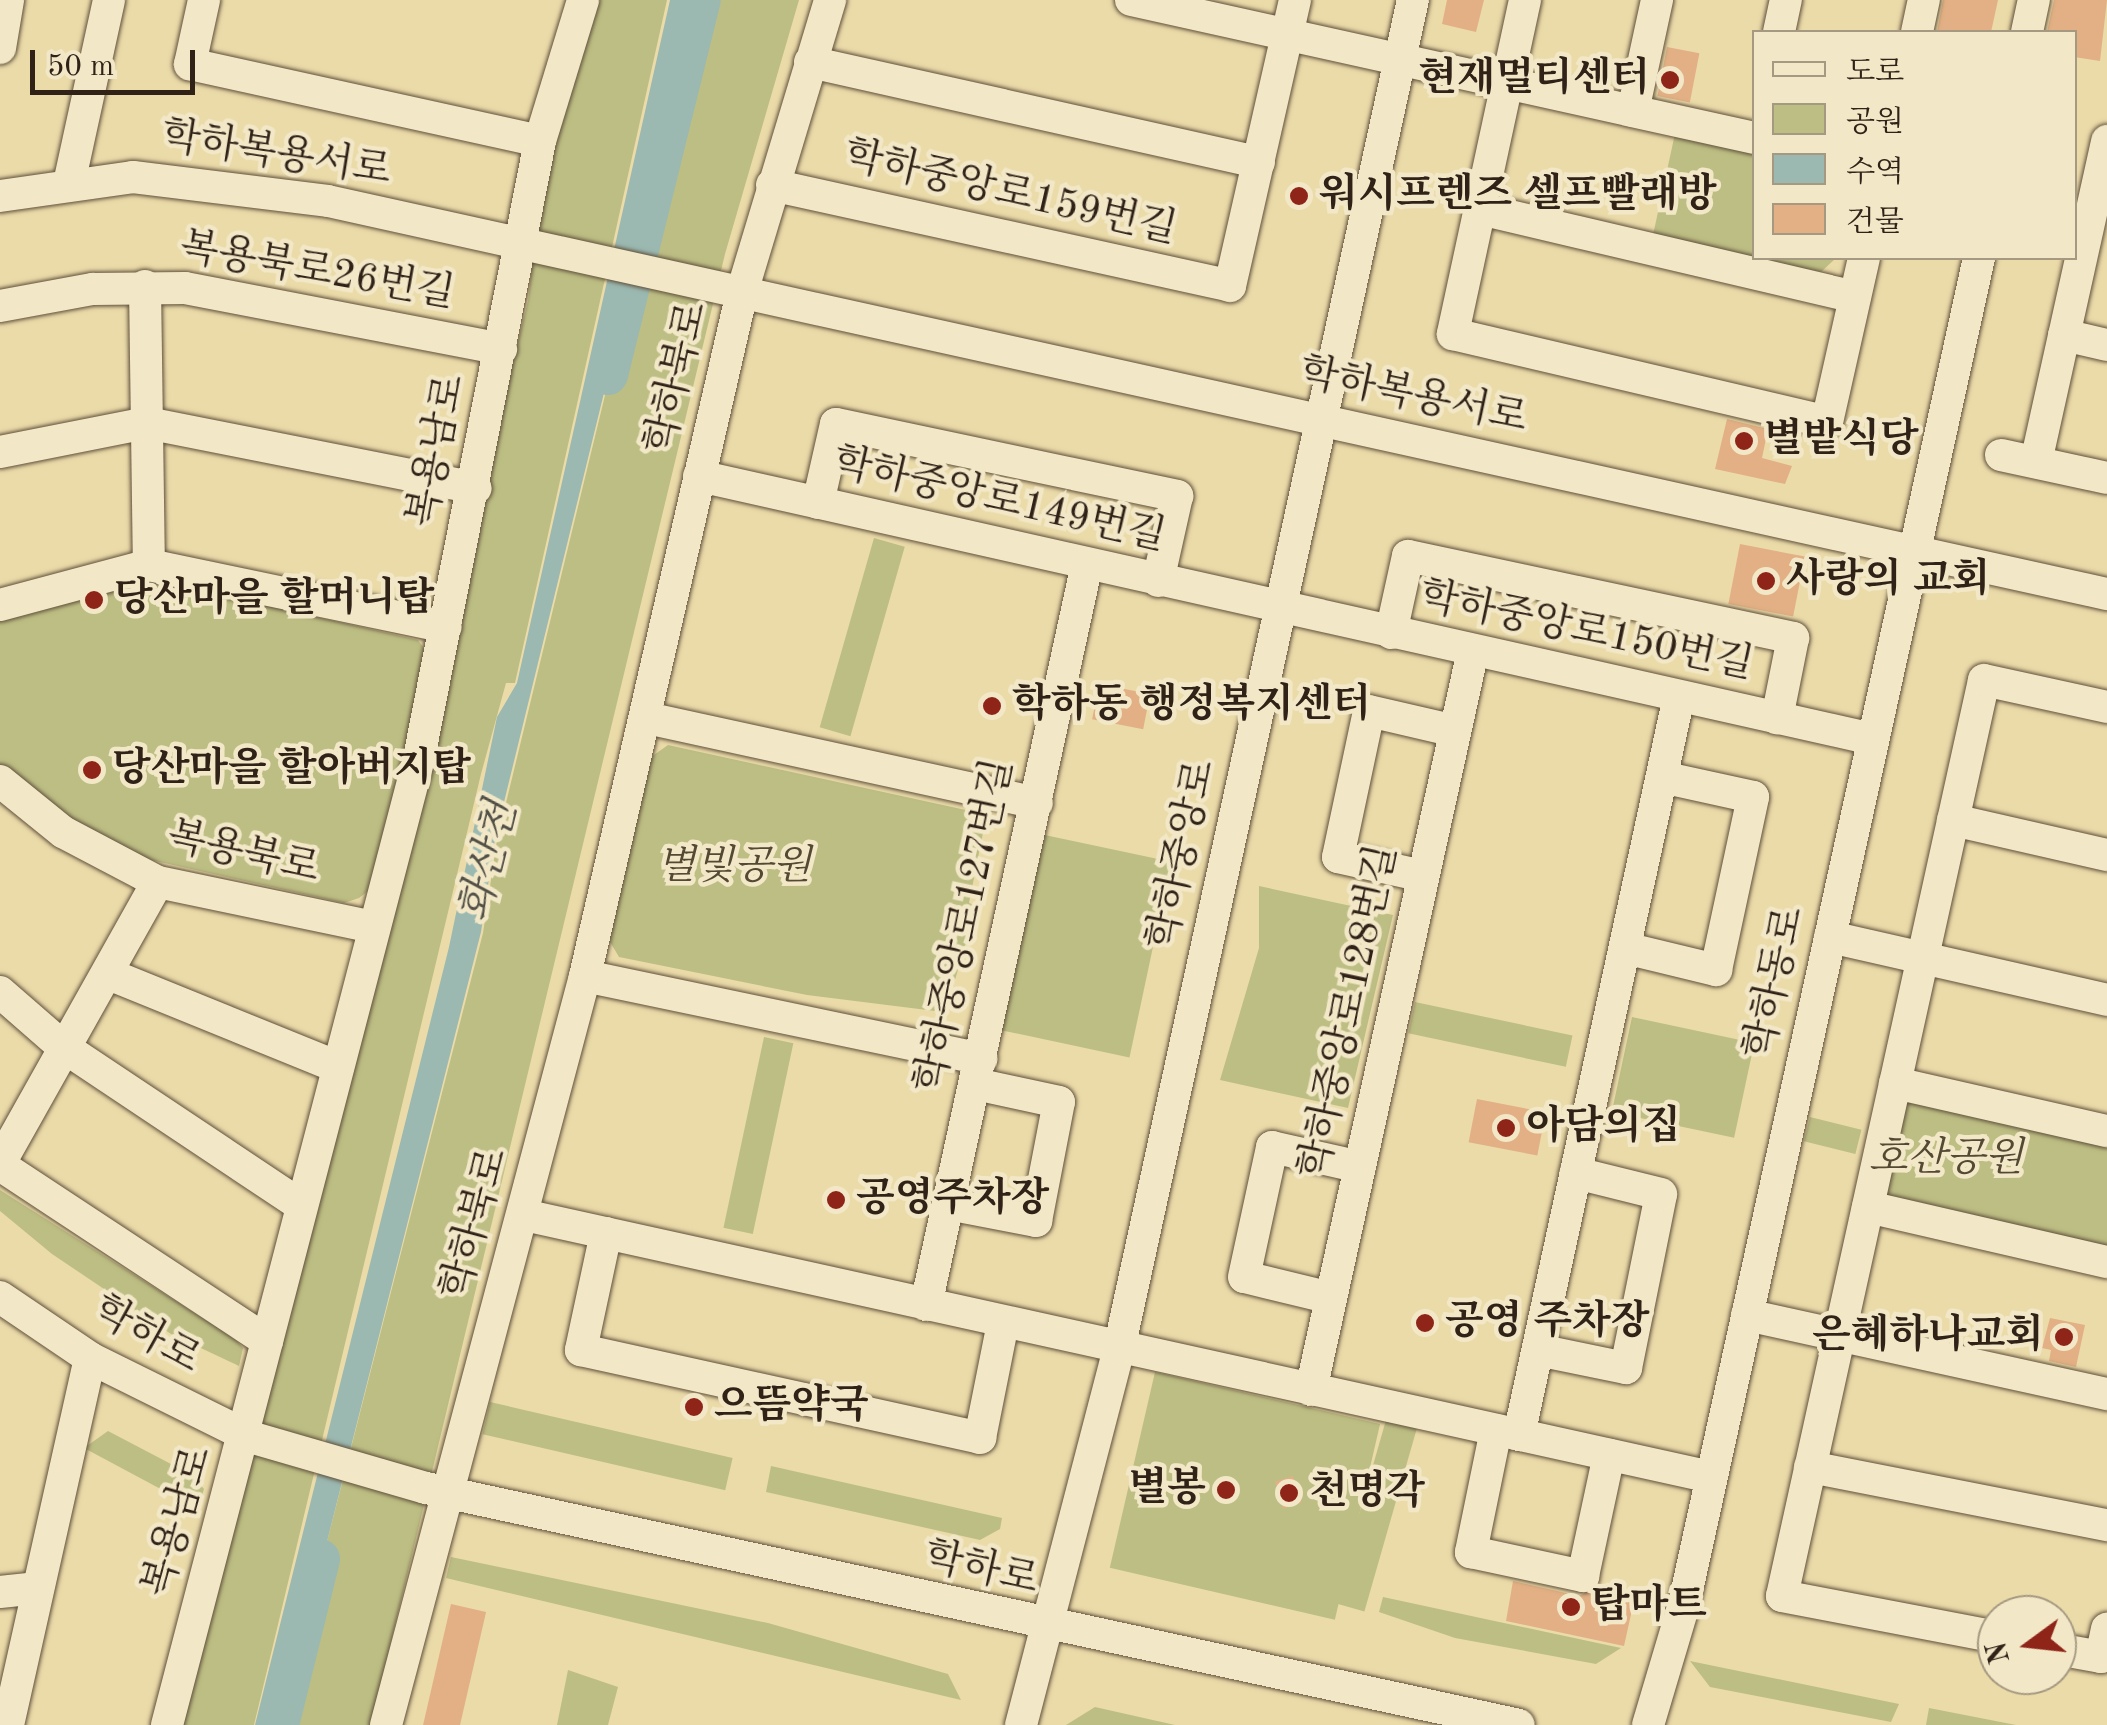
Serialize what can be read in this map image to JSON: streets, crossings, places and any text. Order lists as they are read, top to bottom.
{
  "streets": {
    "street": [
      "학하복용서로",
      "학하중앙로159번길",
      "복용북로26번길",
      "학하북로",
      "복용남로",
      "학하중앙로149번길",
      "학하중앙로150번길",
      "복용북로",
      "학하중앙로",
      "학하중앙로127번길",
      "학하동로",
      "학하중앙로128번길",
      "학하로"
    ]
  },
  "crossings": [
    ["학하복용서로", "학하북로"],
    ["학하복용서로", "복용남로"],
    ["학하복용서로", "학하중앙로"],
    ["학하복용서로", "학하동로"],
    ["학하중앙로159번길", "학하북로"],
    ["복용북로26번길", "복용남로"],
    ["학하북로", "학하중앙로149번길"],
    ["학하북로", "학하로"],
    ["복용남로", "복용북로"],
    ["복용남로", "학하로"],
    ["학하중앙로149번길", "학하중앙로150번길"],
    ["학하중앙로149번길", "학하중앙로"],
    ["학하중앙로149번길", "학하중앙로127번길"],
    ["학하중앙로150번길", "학하중앙로"],
    ["학하중앙로150번길", "학하동로"],
    ["학하중앙로150번길", "학하중앙로128번길"],
    ["학하중앙로", "학하로"]
  ],
  "water": ["화산천"],
  "parks": ["별빛공원", "호산공원"],
  "places": [
    "현재멀티센터",
    "워시프렌즈 셀프빨래방",
    "별밭식당",
    "사랑의 교회",
    "당산마을 할머니탑",
    "학하동 행정복지센터",
    "당산마을 할아버지탑",
    "아담의집",
    "공영주차장",
    "공영 주차장",
    "은혜하나교회",
    "으뜸약국",
    "별봉",
    "천명각",
    "탑마트"
  ],
  "legend": [
    "도로",
    "공원",
    "수역",
    "건물"
  ],
  "scale_bar": "50 m",
  "north": "left"
}
